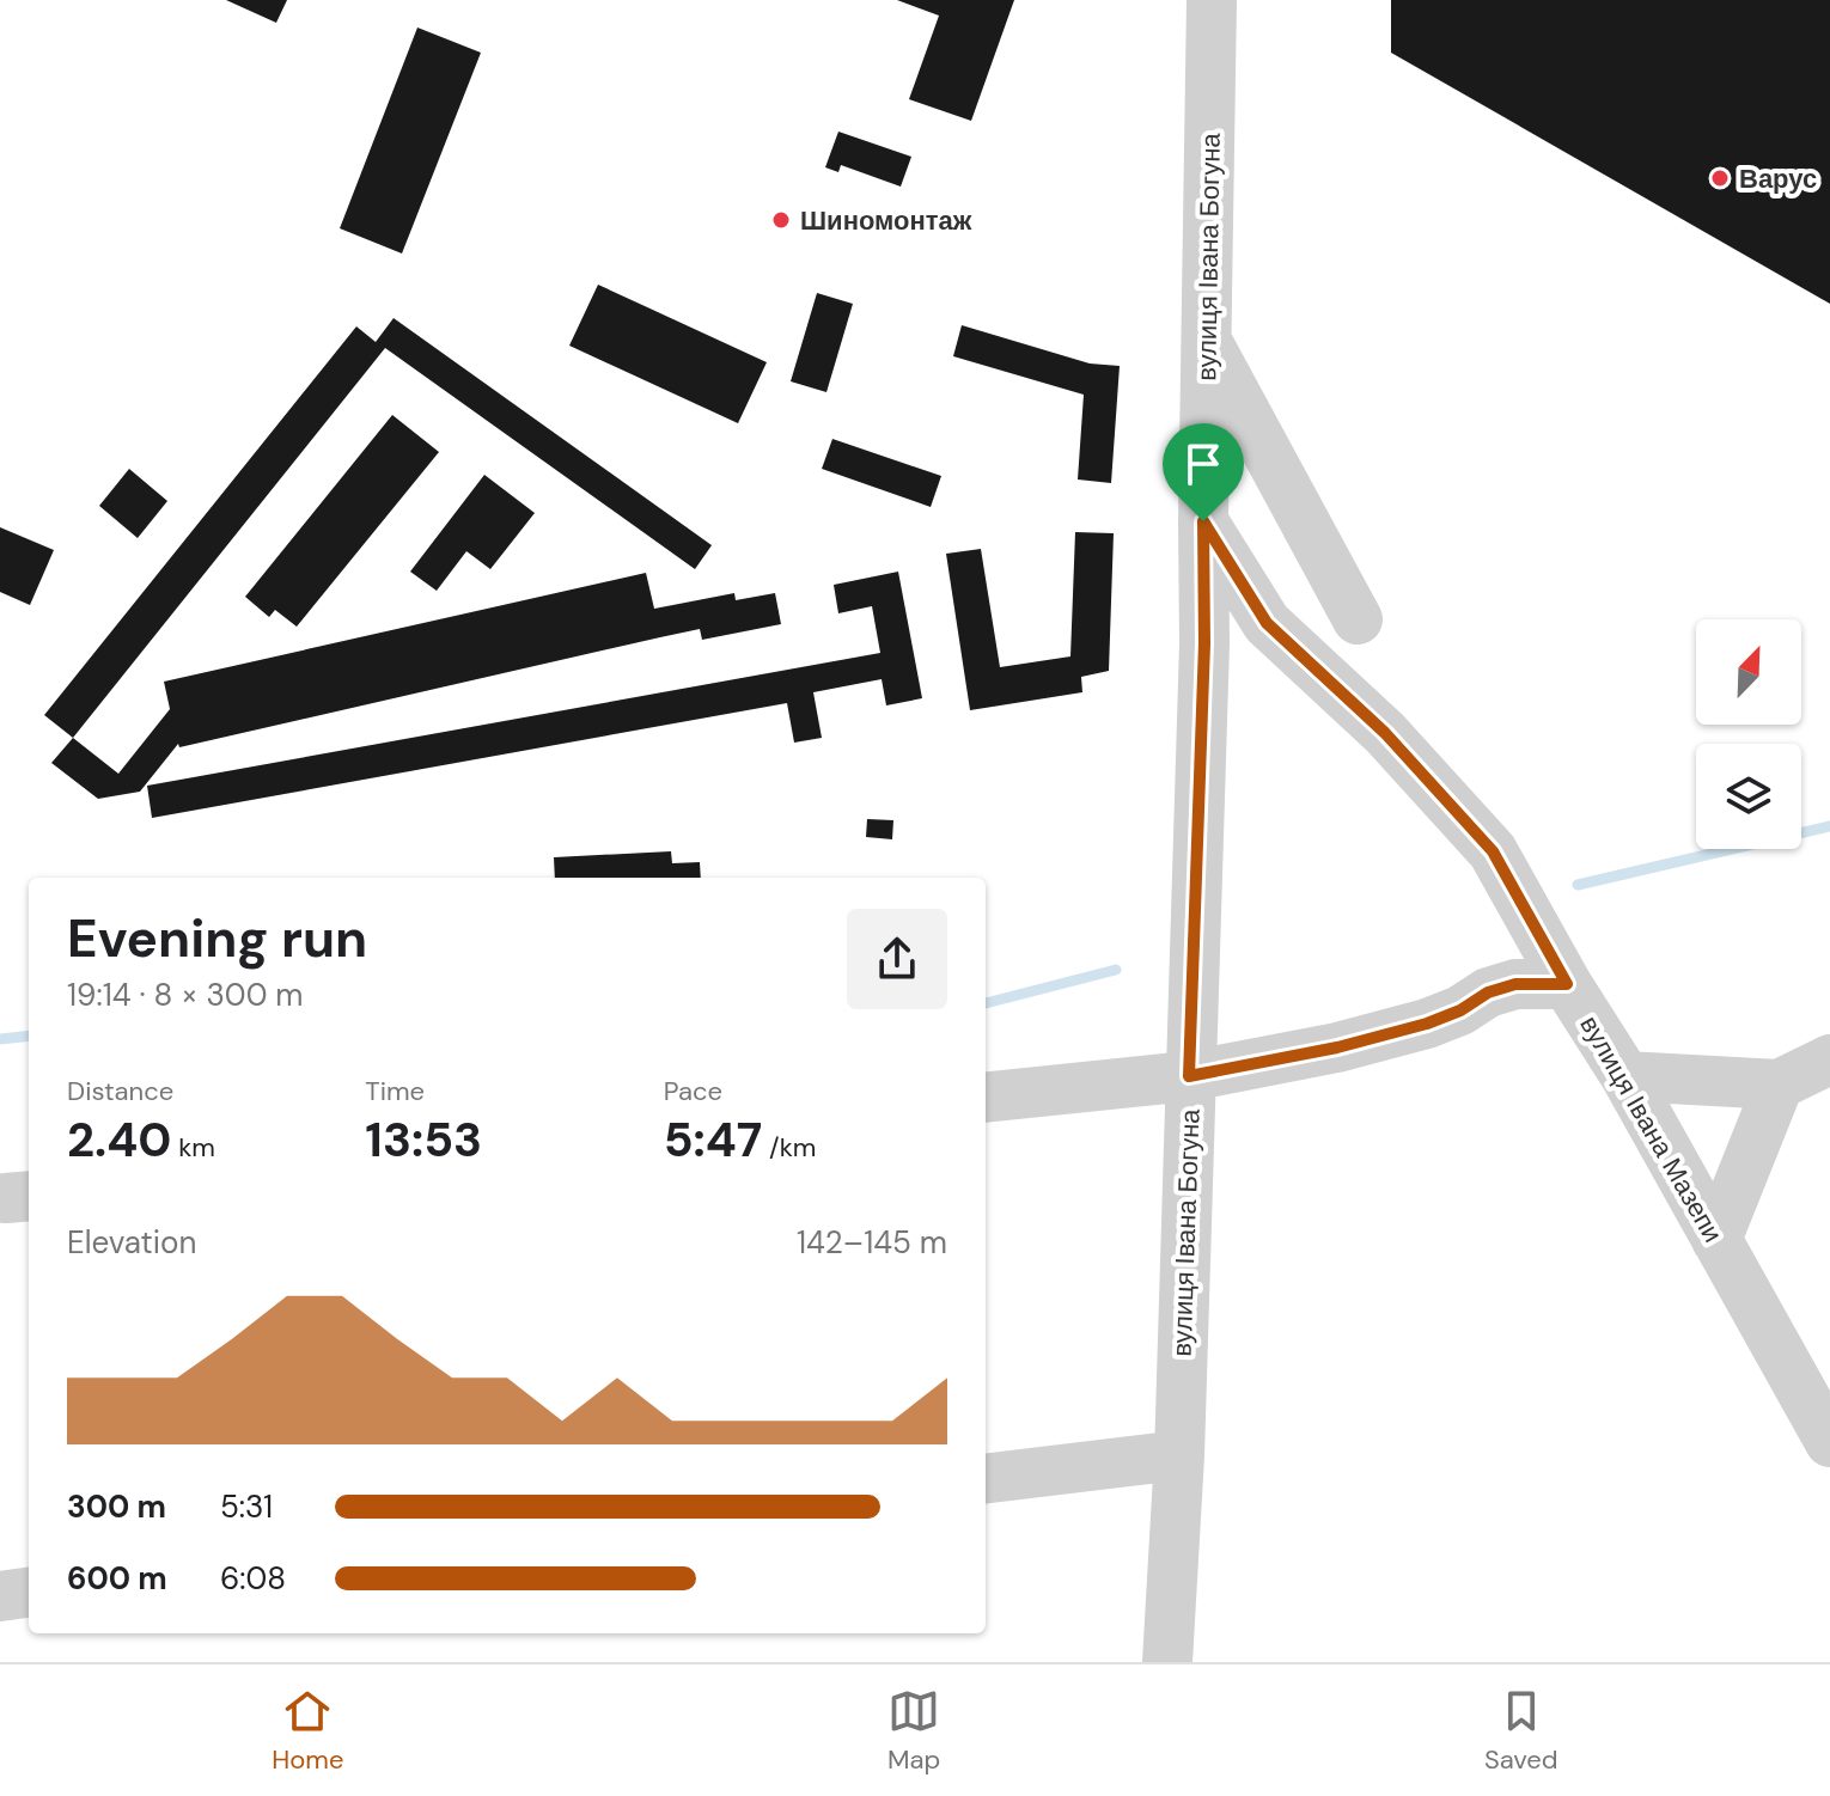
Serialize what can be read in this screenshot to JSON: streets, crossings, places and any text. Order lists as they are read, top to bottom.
{
  "streets": {
    "street": ["вулиця Івана Богуна", "вулиця Івана Мазепи"]
  },
  "crossings": [
    ["вулиця Івана Богуна", "вулиця Івана Мазепи"]
  ],
  "places": ["Варус", "Шиномонтаж"],
  "north": "top right",
  "page": {
    "heading": ["Evening run", "19:14 · 8 × 300 m"],
    "stats": [
      ["Distance", "2.40 km"],
      ["Time", "13:53"],
      ["Pace", "5:47 /km"]
    ],
    "chart": ["Elevation", "142–145 m"],
    "list": [
      {
        "name": "300 m",
        "note": "5:31"
      },
      {
        "name": "600 m",
        "note": "6:08"
      }
    ],
    "tabs": ["Home", "Map", "Saved"]
  }
}
